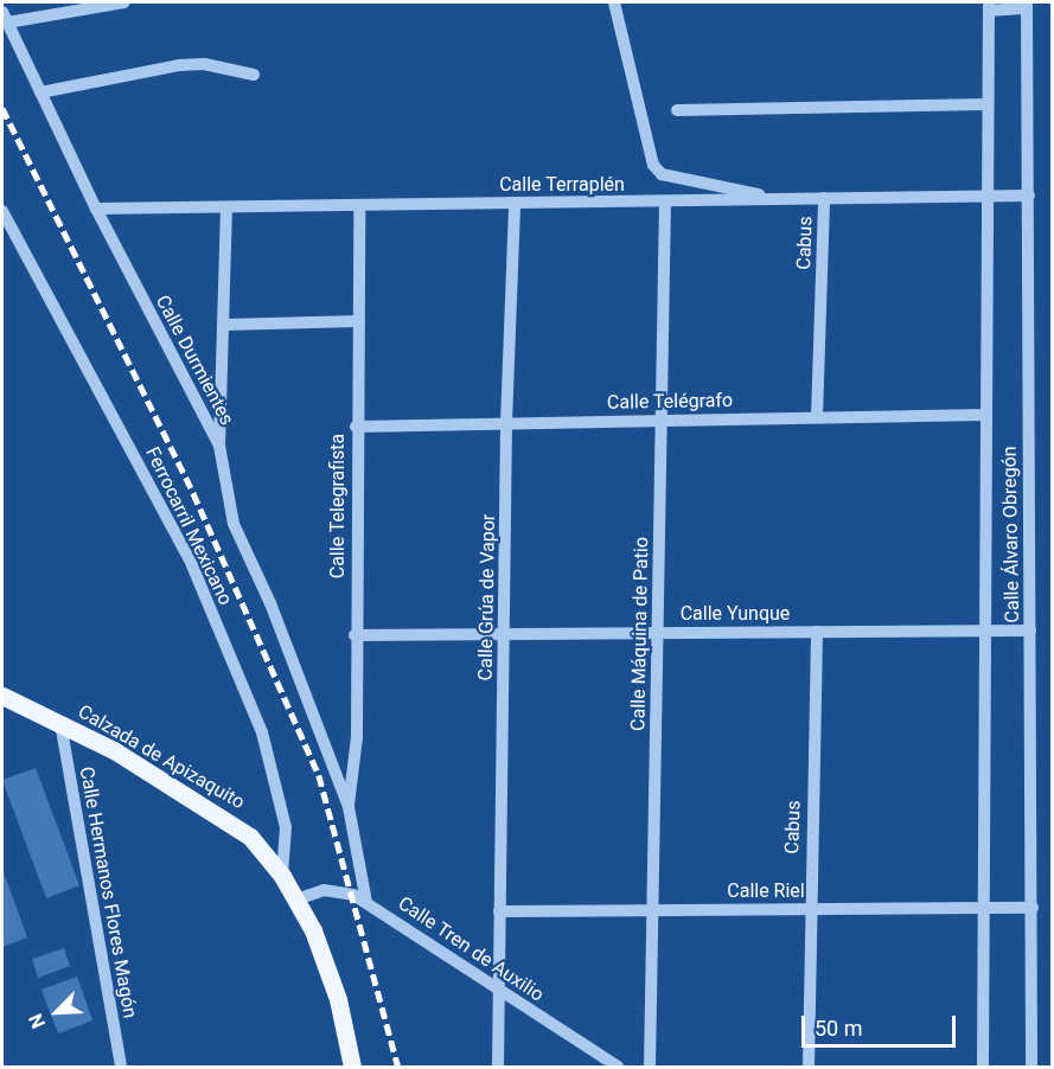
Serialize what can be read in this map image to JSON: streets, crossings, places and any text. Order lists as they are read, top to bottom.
{
  "streets": {
    "main road": ["Calzada de Apizaquito"],
    "street": [
      "Calle Terraplén",
      "Cabus",
      "Calle Durmientes",
      "Calle Telégrafo",
      "Calle Telegrafista",
      "Ferrocarril Mexicano",
      "Calle Álvaro Obregón",
      "Calle Grúa de Vapor",
      "Calle Yunque",
      "Calle Máquina de Patio",
      "Calle Riel",
      "Calle Hermanos Flores Magón",
      "Calle Tren de Auxilio"
    ]
  },
  "crossings": [
    ["Calle Terraplén", "Cabus"],
    ["Calle Terraplén", "Calle Durmientes"],
    ["Calle Terraplén", "Calle Telegrafista"],
    ["Calle Terraplén", "Calle Álvaro Obregón"],
    ["Calle Terraplén", "Calle Grúa de Vapor"],
    ["Calle Terraplén", "Calle Máquina de Patio"],
    ["Cabus", "Calle Telégrafo"],
    ["Cabus", "Calle Yunque"],
    ["Cabus", "Calle Riel"],
    ["Calle Durmientes", "Calle Telegrafista"],
    ["Calle Durmientes", "Calle Tren de Auxilio"],
    ["Calle Telégrafo", "Calle Telegrafista"],
    ["Calle Telégrafo", "Calle Álvaro Obregón"],
    ["Calle Telégrafo", "Calle Grúa de Vapor"],
    ["Calle Telégrafo", "Calle Máquina de Patio"],
    ["Calle Telegrafista", "Calle Yunque"],
    ["Ferrocarril Mexicano", "Calzada de Apizaquito"],
    ["Calle Álvaro Obregón", "Calle Yunque"],
    ["Calle Álvaro Obregón", "Calle Riel"],
    ["Calle Grúa de Vapor", "Calle Yunque"],
    ["Calle Grúa de Vapor", "Calle Riel"],
    ["Calle Grúa de Vapor", "Calle Tren de Auxilio"],
    ["Calle Yunque", "Calle Máquina de Patio"],
    ["Calle Máquina de Patio", "Calle Riel"],
    ["Calzada de Apizaquito", "Calle Hermanos Flores Magón"],
    ["Calzada de Apizaquito", "Calle Tren de Auxilio"]
  ],
  "scale_bar": "50 m",
  "north": "bottom left"
}
